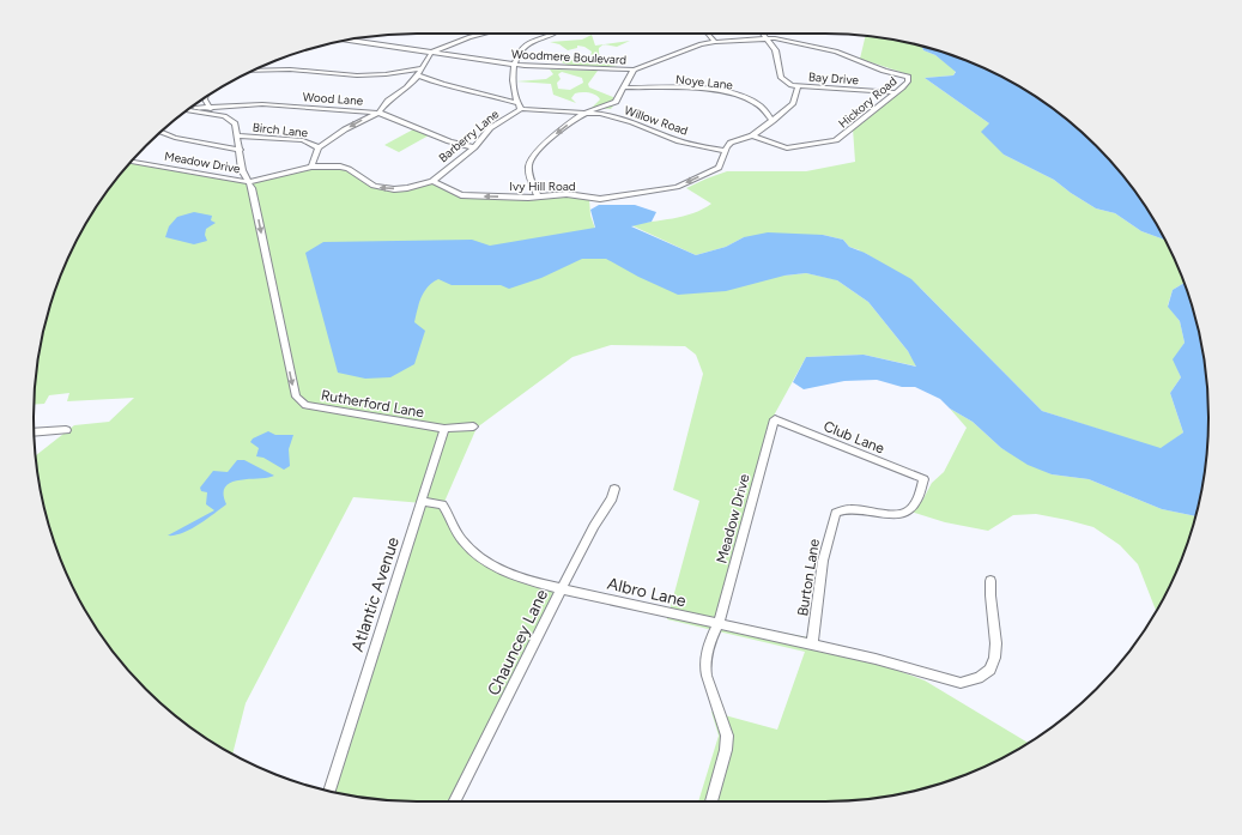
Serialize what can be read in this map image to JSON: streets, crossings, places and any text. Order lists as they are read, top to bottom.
{
  "streets": {
    "street": [
      "Woodmere Boulevard",
      "Bay Drive",
      "Noye Lane",
      "Wood Lane",
      "Hickory Road",
      "Willow Road",
      "Birch Lane",
      "Barberry Lane",
      "Meadow Drive",
      "Ivy Hill Road",
      "Rutherford Lane",
      "Club Lane",
      "Burton Lane",
      "Albro Lane",
      "Atlantic Avenue",
      "Chauncey Lane"
    ]
  },
  "crossings": [
    ["Woodmere Boulevard", "Hickory Road"],
    ["Woodmere Boulevard", "Barberry Lane"],
    ["Bay Drive", "Hickory Road"],
    ["Bay Drive", "Ivy Hill Road"],
    ["Noye Lane", "Ivy Hill Road"],
    ["Wood Lane", "Barberry Lane"],
    ["Hickory Road", "Ivy Hill Road"],
    ["Willow Road", "Barberry Lane"],
    ["Willow Road", "Ivy Hill Road"],
    ["Barberry Lane", "Ivy Hill Road"],
    ["Meadow Drive", "Rutherford Lane"],
    ["Meadow Drive", "Club Lane"],
    ["Meadow Drive", "Albro Lane"],
    ["Rutherford Lane", "Atlantic Avenue"],
    ["Club Lane", "Burton Lane"],
    ["Burton Lane", "Albro Lane"],
    ["Albro Lane", "Atlantic Avenue"],
    ["Albro Lane", "Chauncey Lane"]
  ],
  "one_way": ["Ivy Hill Road", "Rutherford Lane"]
}
